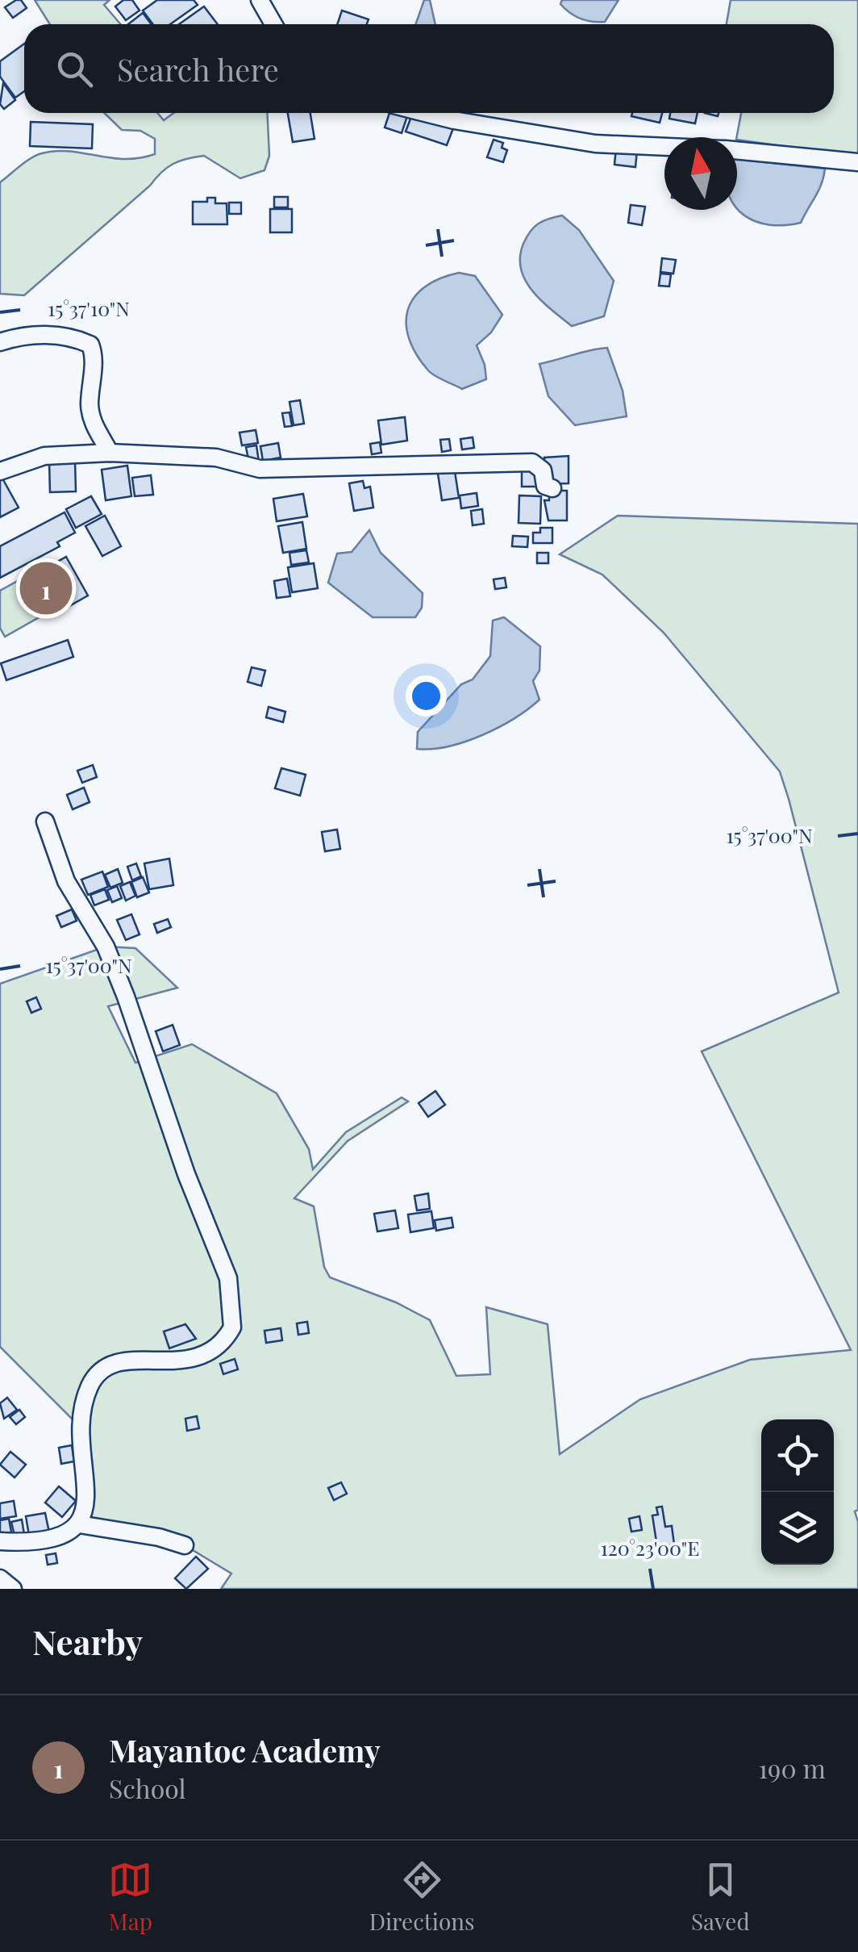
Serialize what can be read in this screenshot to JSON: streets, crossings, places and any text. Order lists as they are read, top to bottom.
{
  "north": "top",
  "page": {
    "search": "Search here",
    "pins": "1",
    "heading": "Nearby",
    "list": [
      {
        "mark": "1",
        "name": "Mayantoc Academy",
        "note": "School",
        "value": "190 m"
      }
    ],
    "nav": ["Map", "Directions", "Saved"]
  },
  "coordinates": ["15°37'10\"N", "15°37'00\"N", "120°23'00\"E"]
}
